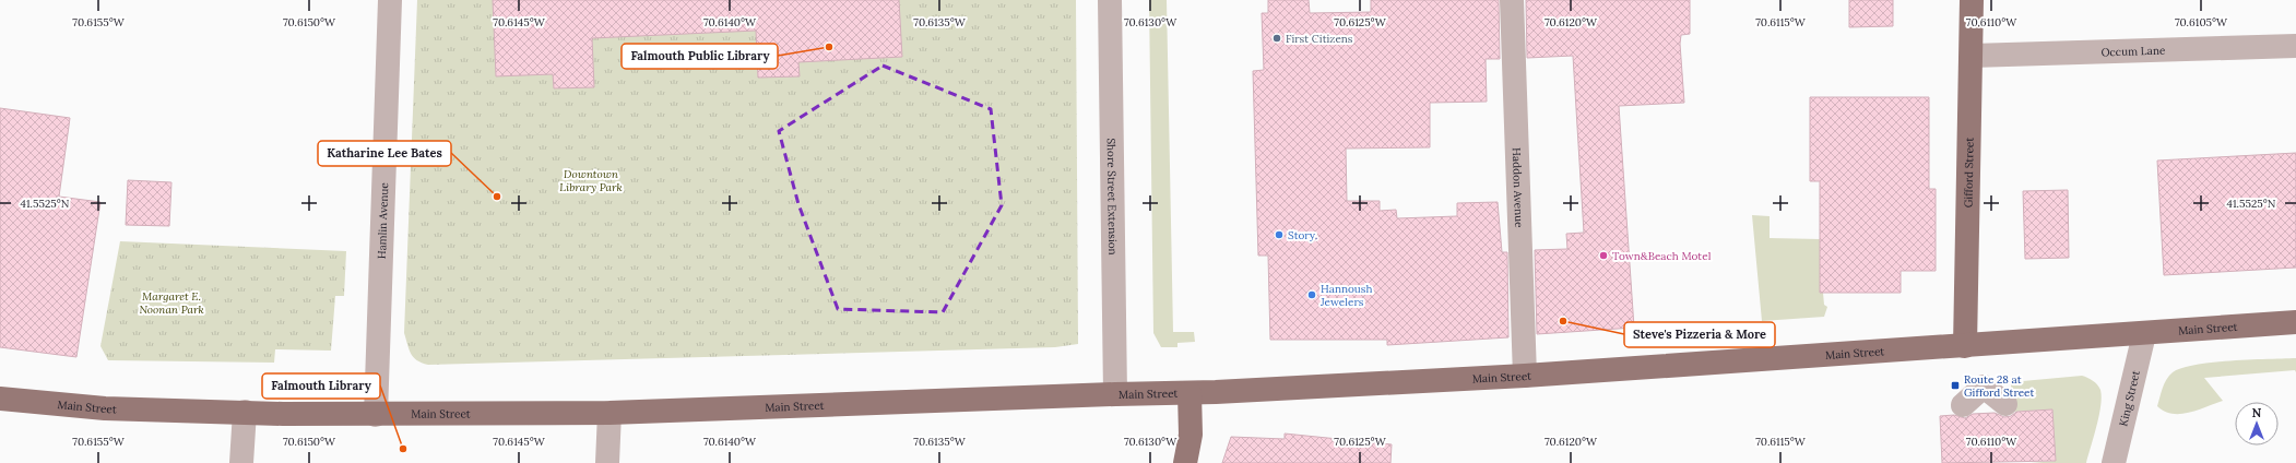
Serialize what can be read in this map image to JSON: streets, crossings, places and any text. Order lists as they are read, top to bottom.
{
  "streets": {
    "main road": ["Gifford Street", "Main Street"],
    "street": [
      "Occum Lane",
      "Haddon Avenue",
      "Shore Street Extension",
      "Hamlin Avenue",
      "King Street"
    ]
  },
  "crossings": [
    ["Occum Lane", "Gifford Street"],
    ["Gifford Street", "Main Street"],
    ["Haddon Avenue", "Main Street"],
    ["Shore Street Extension", "Main Street"],
    ["Hamlin Avenue", "Main Street"],
    ["Main Street", "King Street"]
  ],
  "parks": ["Downtown Library Park", "Margaret E. Noonan Park"],
  "places": {
    "other": [
      "First Citizens",
      "Falmouth Public Library",
      "Katharine Lee Bates",
      "Story.",
      "Town&Beach Motel",
      "Hannoush Jewelers",
      "Steve's Pizzeria & More",
      "Falmouth Library"
    ],
    "transit": ["Route 28 at Gifford Street"]
  },
  "north": "top",
  "coordinates": [
    "70.6155°W",
    "70.6150°W",
    "70.6145°W",
    "70.6140°W",
    "70.6135°W",
    "70.6130°W",
    "70.6125°W",
    "70.6120°W",
    "70.6115°W",
    "70.6110°W",
    "70.6105°W",
    "41.5525°N"
  ]
}
